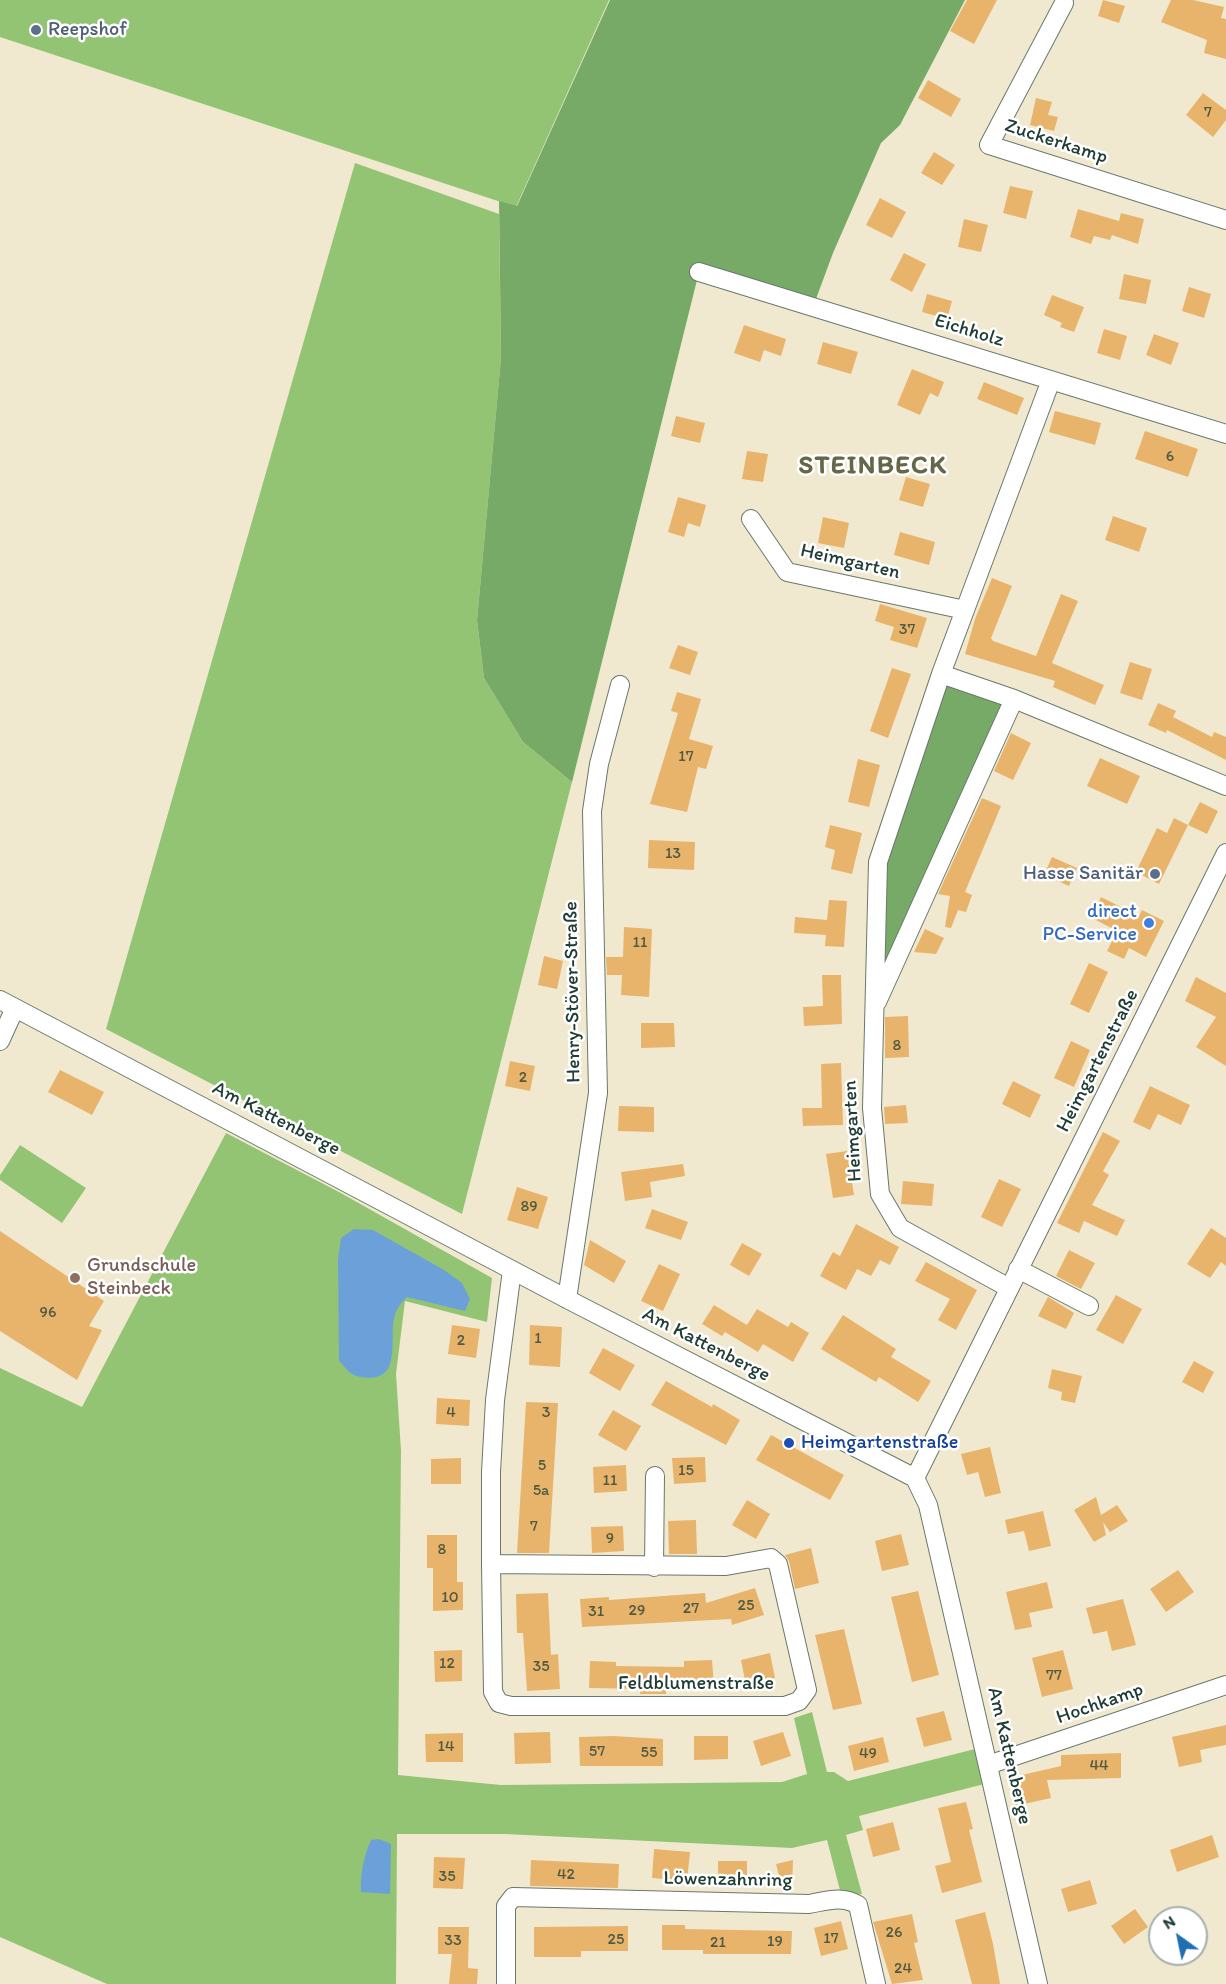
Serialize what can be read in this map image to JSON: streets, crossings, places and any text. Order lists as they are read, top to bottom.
{
  "streets": {
    "street": [
      "Zuckerkamp",
      "Eichholz",
      "Heimgarten",
      "Henry-Stöver-Straße",
      "Heimgartenstraße",
      "Am Kattenberge",
      "Feldblumenstraße",
      "Hochkamp",
      "Löwenzahnring"
    ]
  },
  "crossings": [
    ["Eichholz", "Heimgarten"],
    ["Heimgarten", "Heimgartenstraße"],
    ["Henry-Stöver-Straße", "Am Kattenberge"],
    ["Heimgartenstraße", "Am Kattenberge"],
    ["Am Kattenberge", "Feldblumenstraße"],
    ["Am Kattenberge", "Hochkamp"]
  ],
  "districts": ["STEINBECK"],
  "places": [
    "Reepshof",
    "Hasse Sanitär",
    "direct PC-Service",
    "Grundschule Steinbeck",
    "Heimgartenstraße"
  ],
  "house_numbers": [
    "7",
    "6",
    "37",
    "17",
    "13",
    "11",
    "8",
    "2",
    "89",
    "96",
    "1",
    "2",
    "4",
    "3",
    "5",
    "15",
    "11",
    "5a",
    "7",
    "9",
    "8",
    "10",
    "25",
    "27",
    "29",
    "31",
    "12",
    "35",
    "77",
    "14",
    "57",
    "55",
    "49",
    "44",
    "42",
    "35",
    "26",
    "17",
    "25",
    "33",
    "19",
    "21",
    "24"
  ],
  "north": "top left"
}
